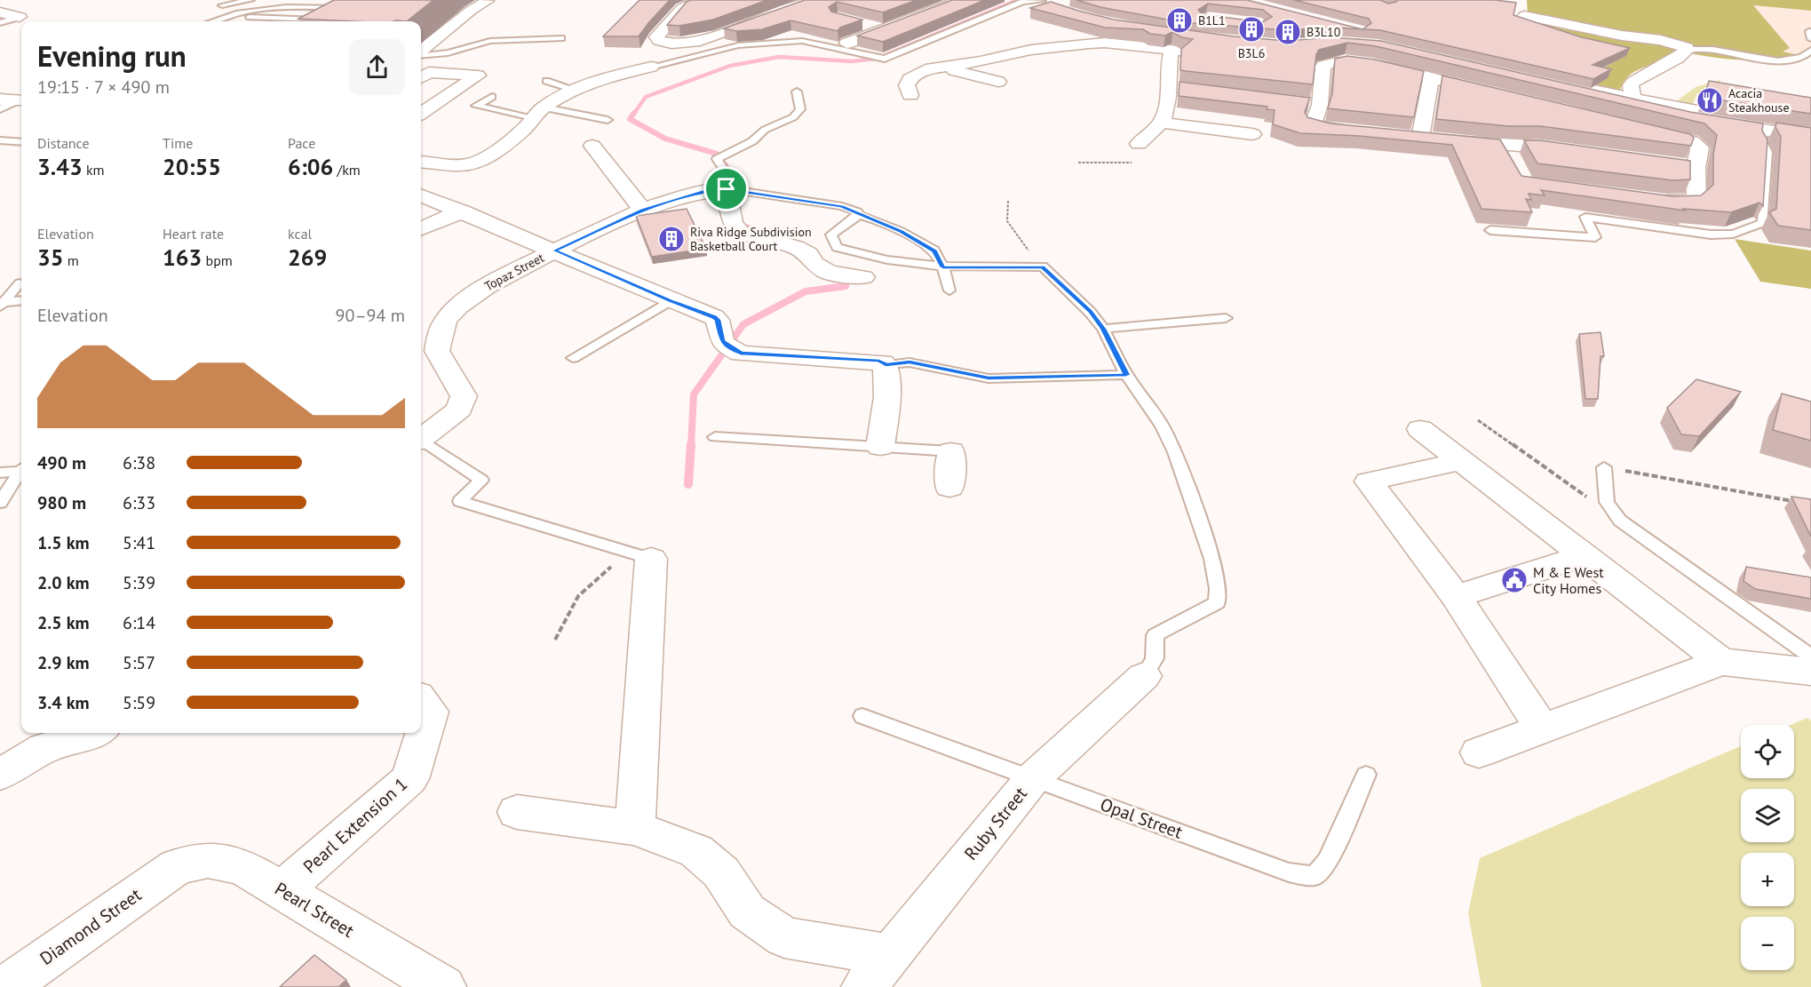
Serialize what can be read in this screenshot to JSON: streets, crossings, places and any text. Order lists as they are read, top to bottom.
{
  "streets": {
    "street": [
      "Topaz Street",
      "Ruby Street",
      "Pearl Extension 1",
      "Pearl Street",
      "Diamond Street"
    ],
    "lane": ["Opal Street"]
  },
  "crossings": [
    ["Opal Street", "Ruby Street"],
    ["Pearl Extension 1", "Pearl Street"],
    ["Pearl Street", "Diamond Street"]
  ],
  "places": {
    "building": [
      "B1L1",
      "B3L6",
      "B3L10",
      "Riva Ridge Subdivision Basketball Court"
    ],
    "restaurant": ["Acacia Steakhouse"],
    "public building": ["M & E West City Homes"]
  },
  "page": {
    "heading": ["Evening run", "19:15 · 7 × 490 m"],
    "stats": [
      ["Distance", "3.43 km"],
      ["Time", "20:55"],
      ["Pace", "6:06 /km"],
      ["Elevation", "35 m"],
      ["Heart rate", "163 bpm"],
      ["kcal", "269"]
    ],
    "chart": ["Elevation", "90–94 m"],
    "list": [
      {
        "name": "490 m",
        "note": "6:38"
      },
      {
        "name": "980 m",
        "note": "6:33"
      },
      {
        "name": "1.5 km",
        "note": "5:41"
      },
      {
        "name": "2.0 km",
        "note": "5:39"
      },
      {
        "name": "2.5 km",
        "note": "6:14"
      },
      {
        "name": "2.9 km",
        "note": "5:57"
      },
      {
        "name": "3.4 km",
        "note": "5:59"
      }
    ],
    "map_buttons": ["+", "−"]
  }
}
